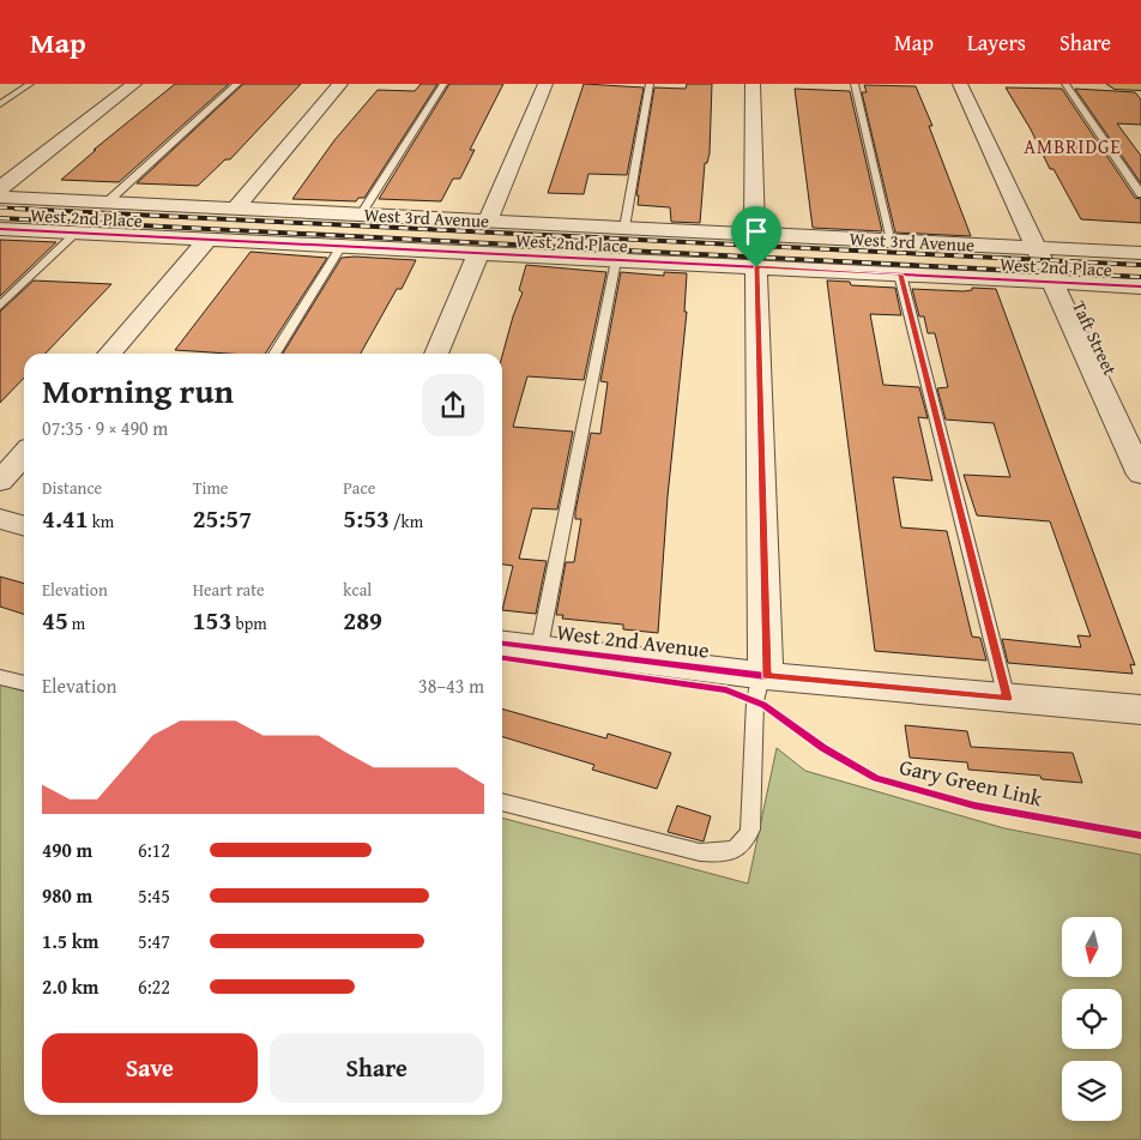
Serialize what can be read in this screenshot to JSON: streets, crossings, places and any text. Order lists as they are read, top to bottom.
{
  "streets": {
    "street": [
      "West 2nd Place",
      "West 3rd Avenue",
      "Taft Street",
      "West 2nd Avenue"
    ],
    "cycle path": ["Gary Green Link"]
  },
  "crossings": [
    ["West 2nd Place", "Taft Street"],
    ["West 3rd Avenue", "Taft Street"]
  ],
  "districts": ["AMBRIDGE"],
  "north": "bottom",
  "page": {
    "header": "Map",
    "nav": ["Map", "Layers", "Share"],
    "heading": ["Morning run", "07:35 · 9 × 490 m"],
    "stats": [
      ["Distance", "4.41 km"],
      ["Time", "25:57"],
      ["Pace", "5:53 /km"],
      ["Elevation", "45 m"],
      ["Heart rate", "153 bpm"],
      ["kcal", "289"]
    ],
    "chart": ["Elevation", "38–43 m"],
    "list": [
      {
        "name": "490 m",
        "note": "6:12"
      },
      {
        "name": "980 m",
        "note": "5:45"
      },
      {
        "name": "1.5 km",
        "note": "5:47"
      },
      {
        "name": "2.0 km",
        "note": "6:22"
      }
    ],
    "buttons": ["Save", "Share"]
  }
}
